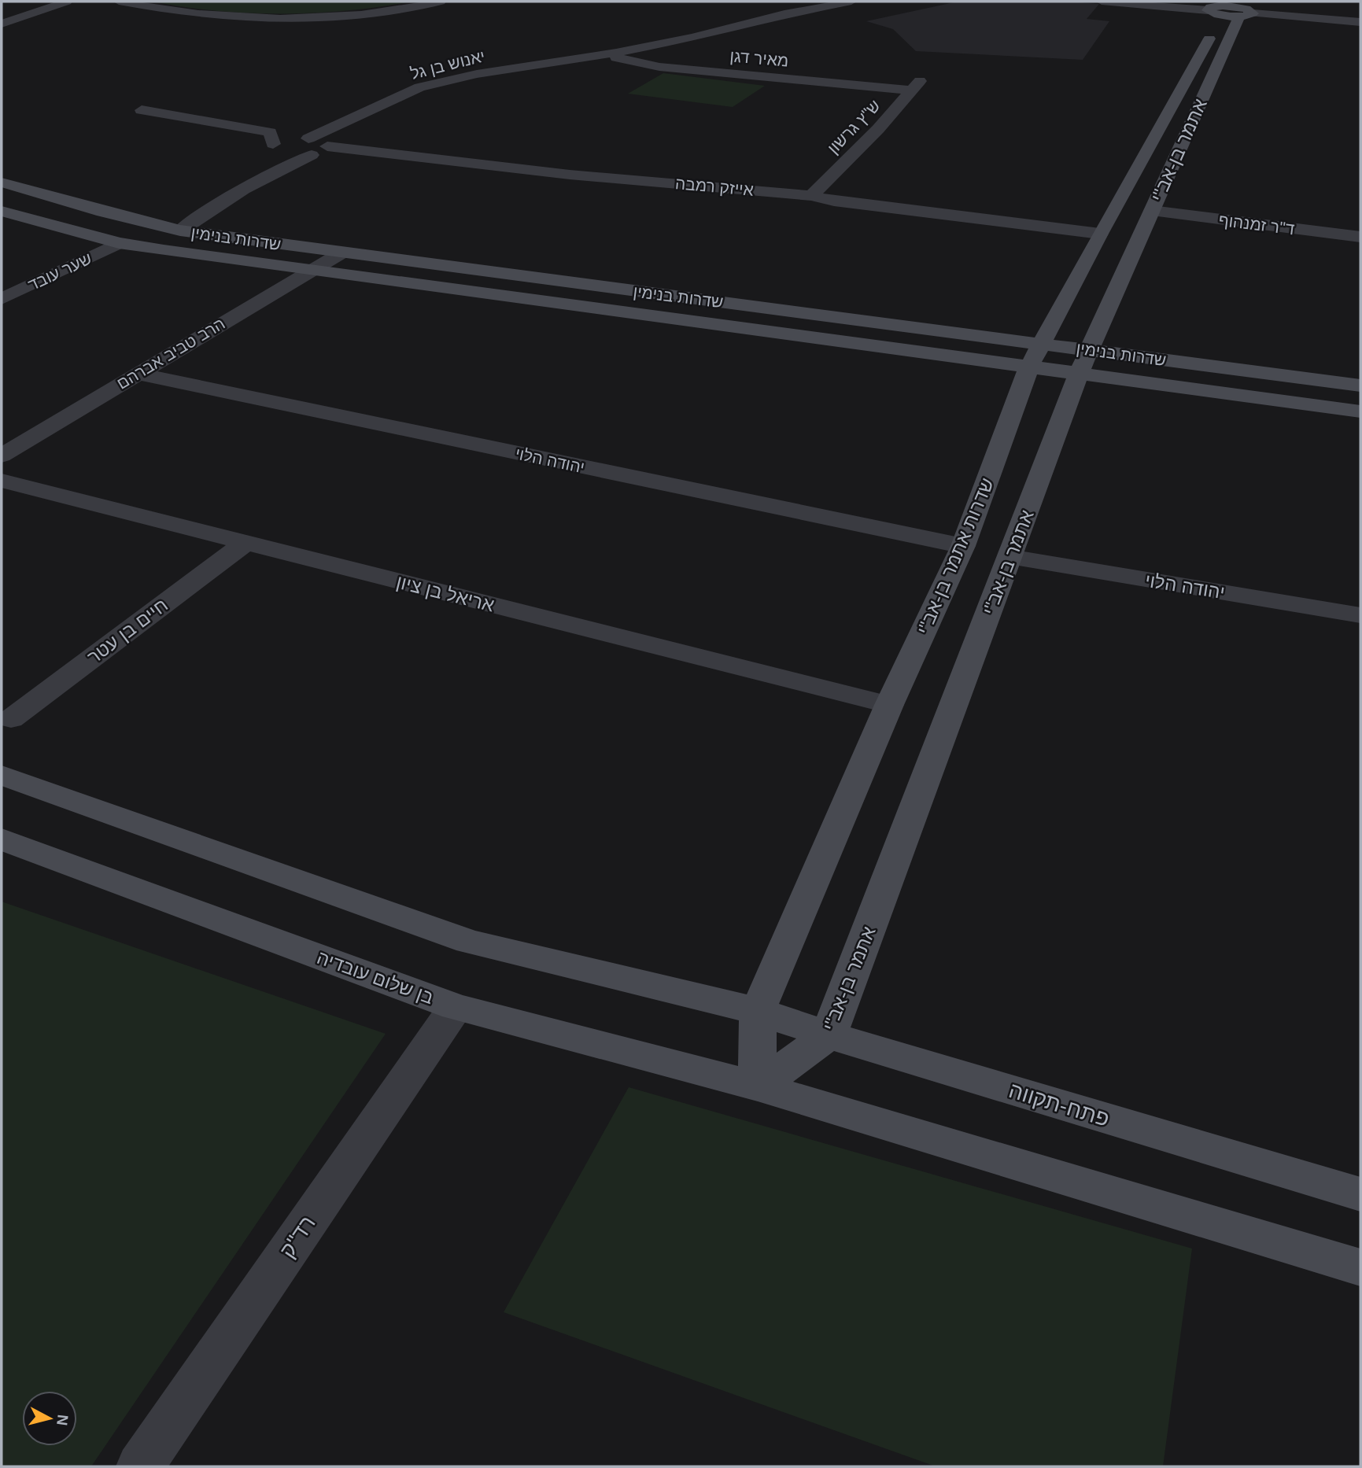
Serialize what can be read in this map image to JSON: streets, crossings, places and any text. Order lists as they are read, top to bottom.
{
  "streets": {
    "main road": [
      "אתמר בן-אב\"י",
      "שדרות בנימין",
      "שדרות אתמר בן-אב\"י",
      "בן שלום עובדיה",
      "פתח-תקווה"
    ],
    "street": [
      "מאיר דגן",
      "יאנוש בן גל",
      "ש\"ץ גרשון",
      "אייזק רמבה",
      "ד\"ר זמנהוף",
      "שער עובד",
      "הרב טביב אברהם",
      "יהודה הלוי",
      "אריאל בן ציון",
      "חיים בן עטר",
      "רד\"ק"
    ]
  },
  "crossings": [
    ["מאיר דגן", "יאנוש בן גל"],
    ["מאיר דגן", "ש\"ץ גרשון"],
    ["יאנוש בן גל", "אייזק רמבה"],
    ["ש\"ץ גרשון", "אייזק רמבה"],
    ["אתמר בן-אב\"י", "ד\"ר זמנהוף"],
    ["אתמר בן-אב\"י", "שדרות בנימין"],
    ["אתמר בן-אב\"י", "יהודה הלוי"],
    ["אתמר בן-אב\"י", "שדרות אתמר בן-אב\"י"],
    ["אתמר בן-אב\"י", "בן שלום עובדיה"],
    ["אתמר בן-אב\"י", "פתח-תקווה"],
    ["אייזק רמבה", "שדרות אתמר בן-אב\"י"],
    ["שדרות בנימין", "שער עובד"],
    ["שדרות בנימין", "הרב טביב אברהם"],
    ["שדרות בנימין", "שדרות אתמר בן-אב\"י"],
    ["הרב טביב אברהם", "יהודה הלוי"],
    ["יהודה הלוי", "שדרות אתמר בן-אב\"י"],
    ["שדרות אתמר בן-אב\"י", "אריאל בן ציון"],
    ["שדרות אתמר בן-אב\"י", "בן שלום עובדיה"],
    ["שדרות אתמר בן-אב\"י", "פתח-תקווה"],
    ["אריאל בן ציון", "חיים בן עטר"],
    ["בן שלום עובדיה", "רד\"ק"]
  ],
  "north": "right"
}
